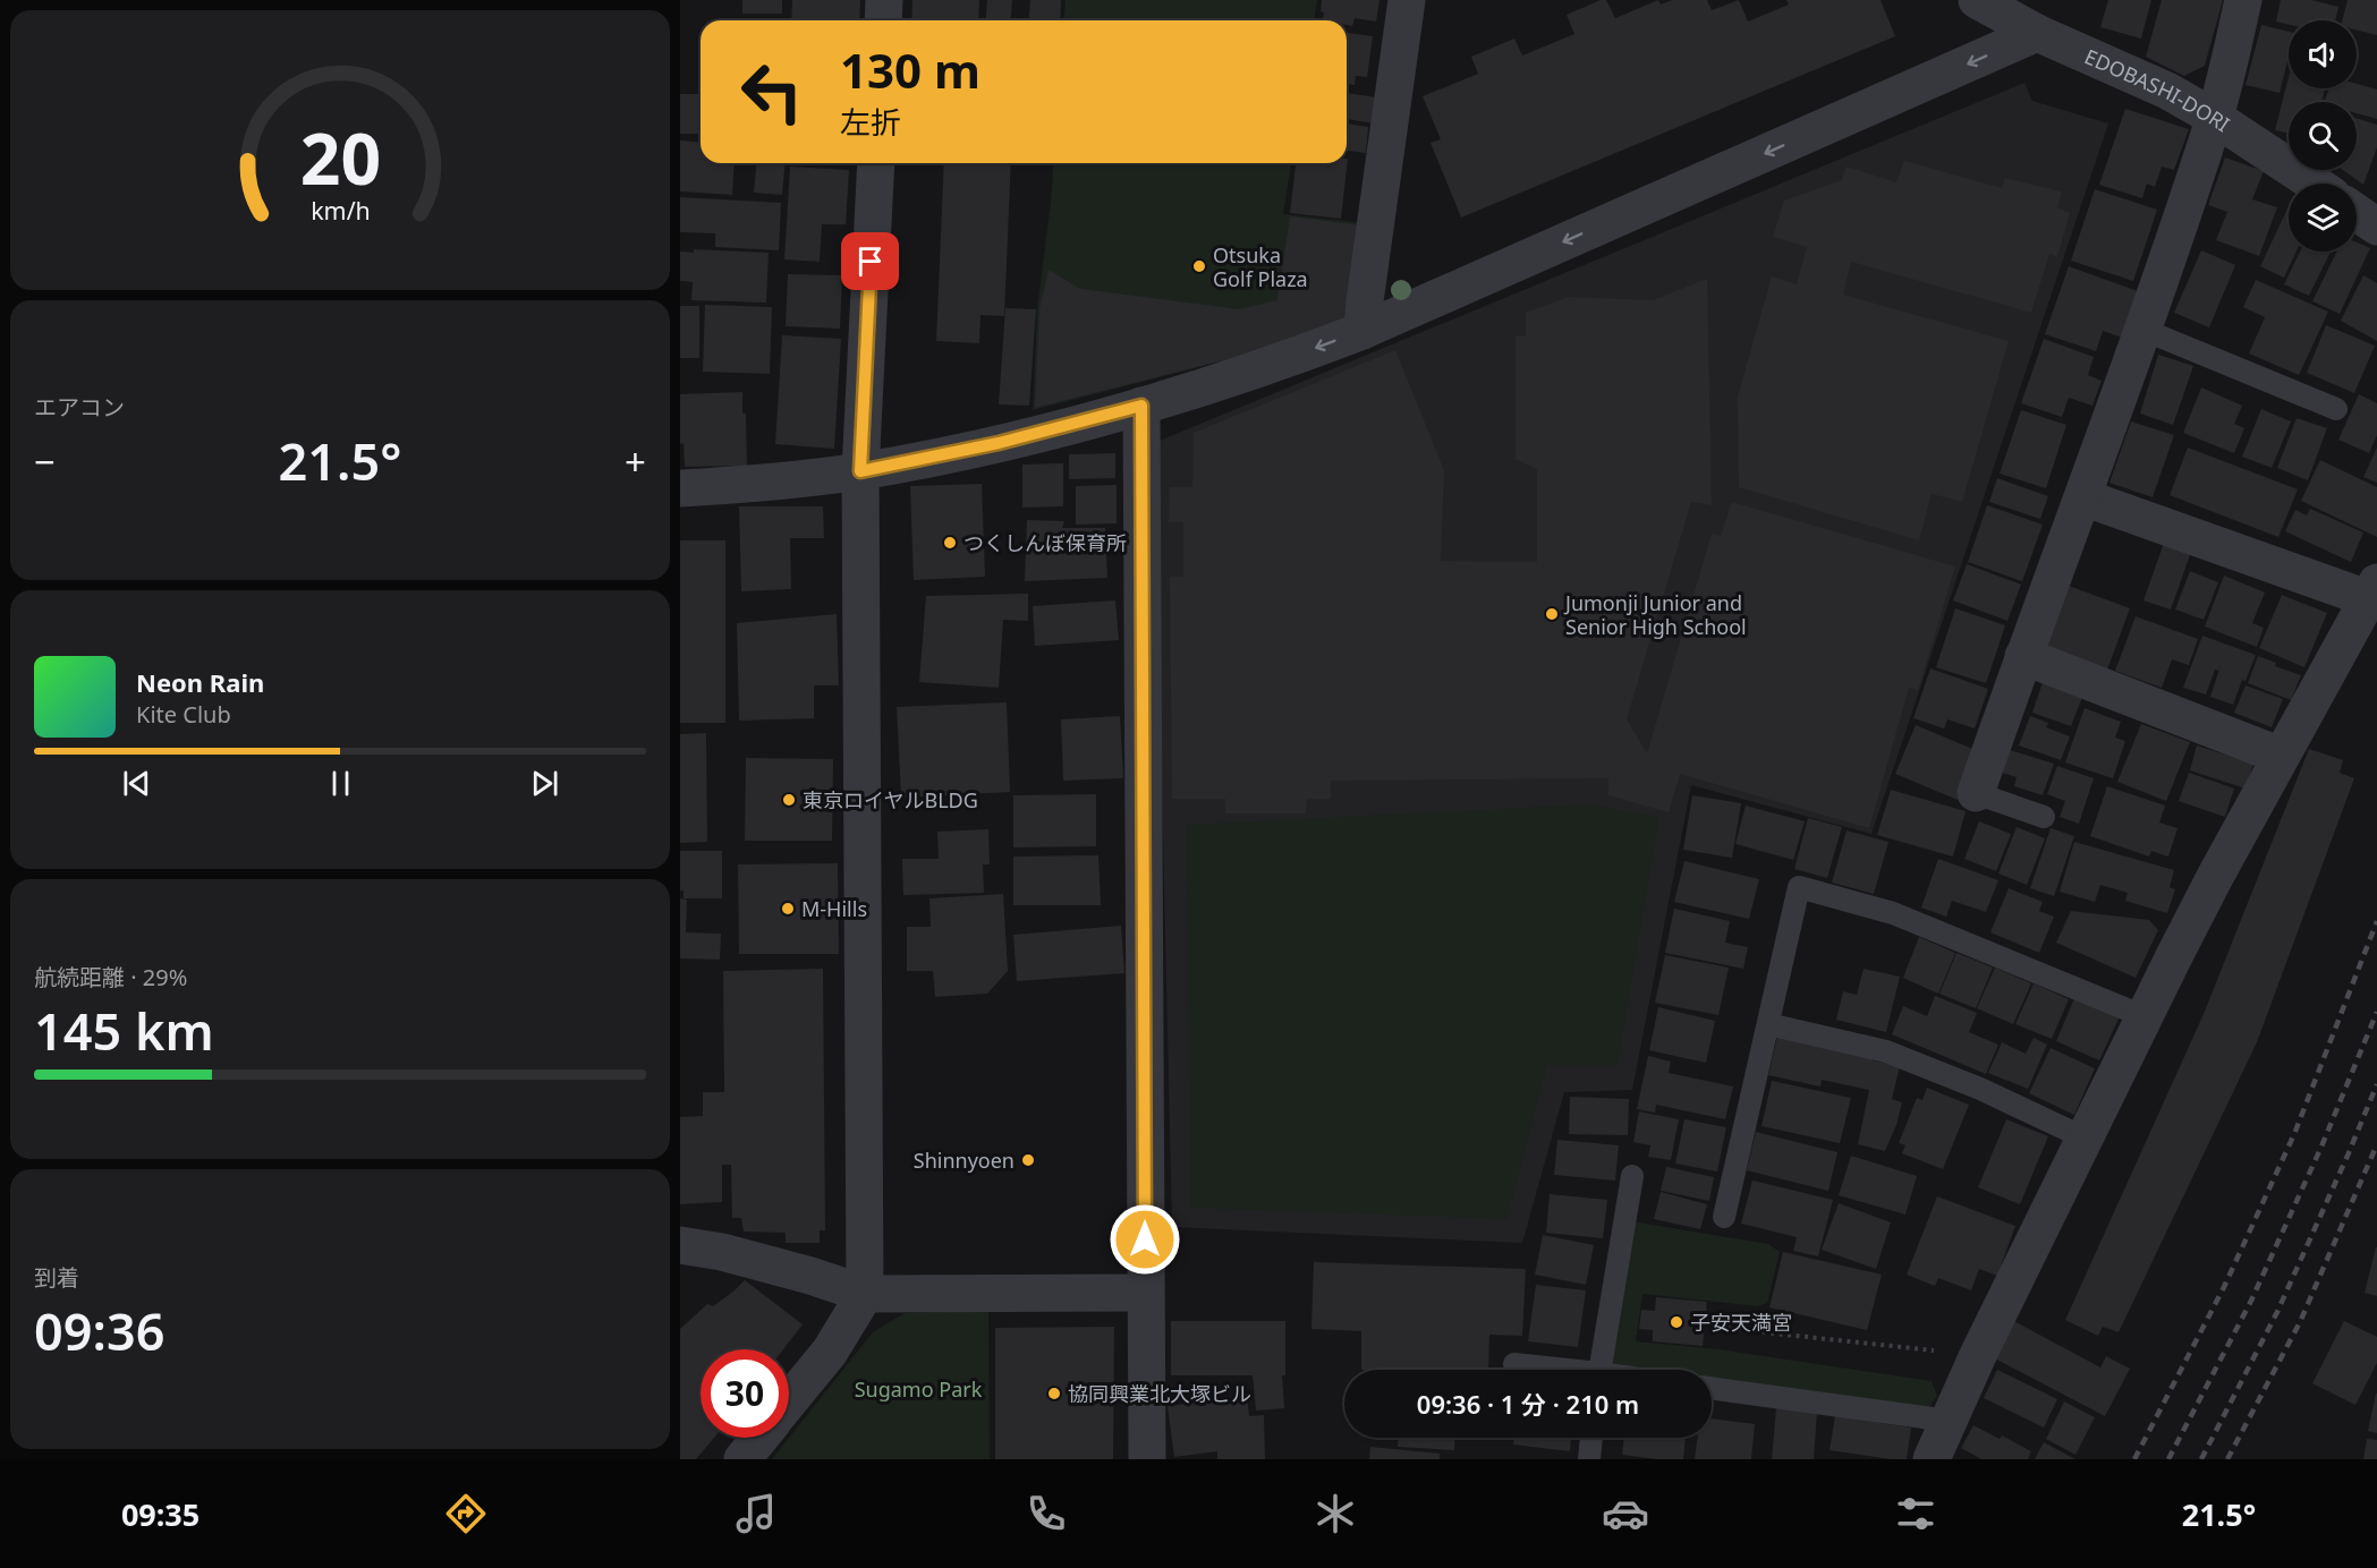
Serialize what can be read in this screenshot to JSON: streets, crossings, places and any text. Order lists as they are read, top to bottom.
{
  "streets": {
    "street": ["EDOBASHI-DORI"]
  },
  "parks": ["Sugamo Park"],
  "places": [
    "Otsuka Golf Plaza",
    "つくしんぼ保育所",
    "Jumonji Junior and Senior High School",
    "東京ロイヤルBLDG",
    "M-Hills",
    "Shinnyoen",
    "子安天満宮",
    "協同興業北大塚ビル"
  ],
  "page": {
    "turn": ["130 m", "左折"],
    "tile": [
      "エアコン",
      ["航続距離 · 29%", "145 km"],
      ["到着", "09:36"]
    ],
    "heat": ["−", "21.5°", "+"],
    "song": ["Neon Rain", "Kite Club"],
    "limit": "30",
    "trip": "09:36 · 1 分 · 210 m",
    "tabs": ["09:35", "21.5°"],
    "gauge": ["20", "km/h"]
  }
}
